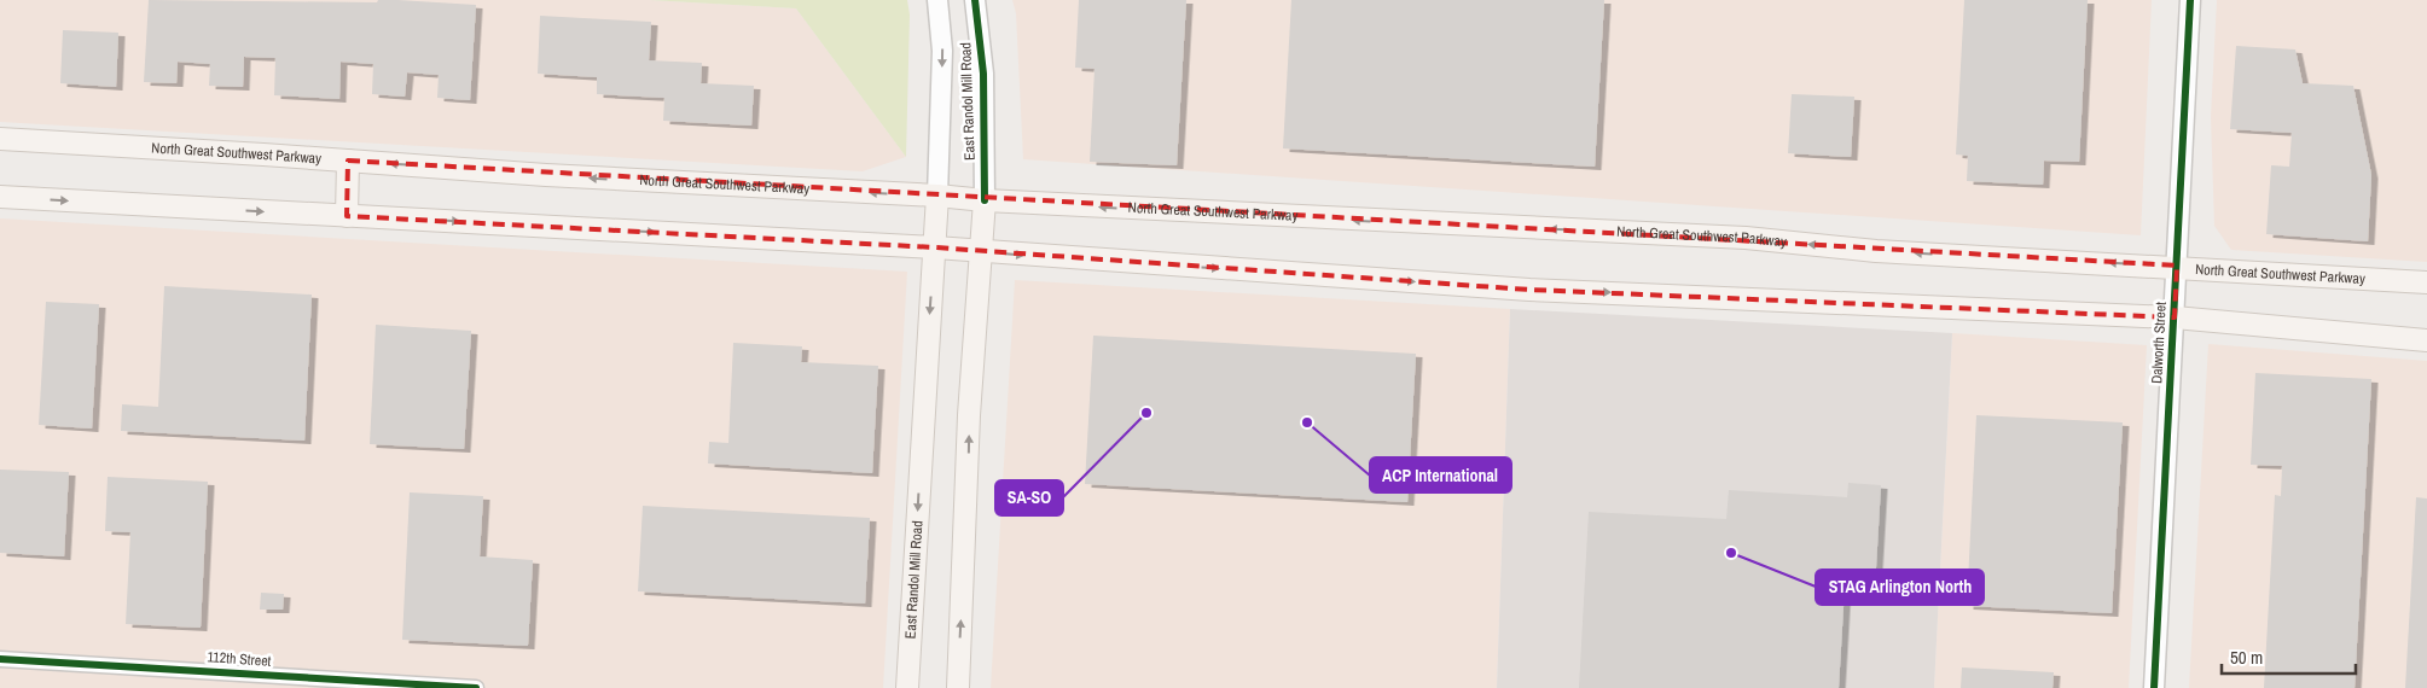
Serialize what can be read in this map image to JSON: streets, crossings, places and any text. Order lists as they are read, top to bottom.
{
  "streets": {
    "main road": ["East Randol Mill Road", "North Great Southwest Parkway"],
    "street": ["Dalworth Street", "112th Street"]
  },
  "crossings": [
    ["East Randol Mill Road", "North Great Southwest Parkway"],
    ["North Great Southwest Parkway", "Dalworth Street"]
  ],
  "places": ["SA-SO", "ACP International", "STAG Arlington North"],
  "scale_bar": "50 m"
}
